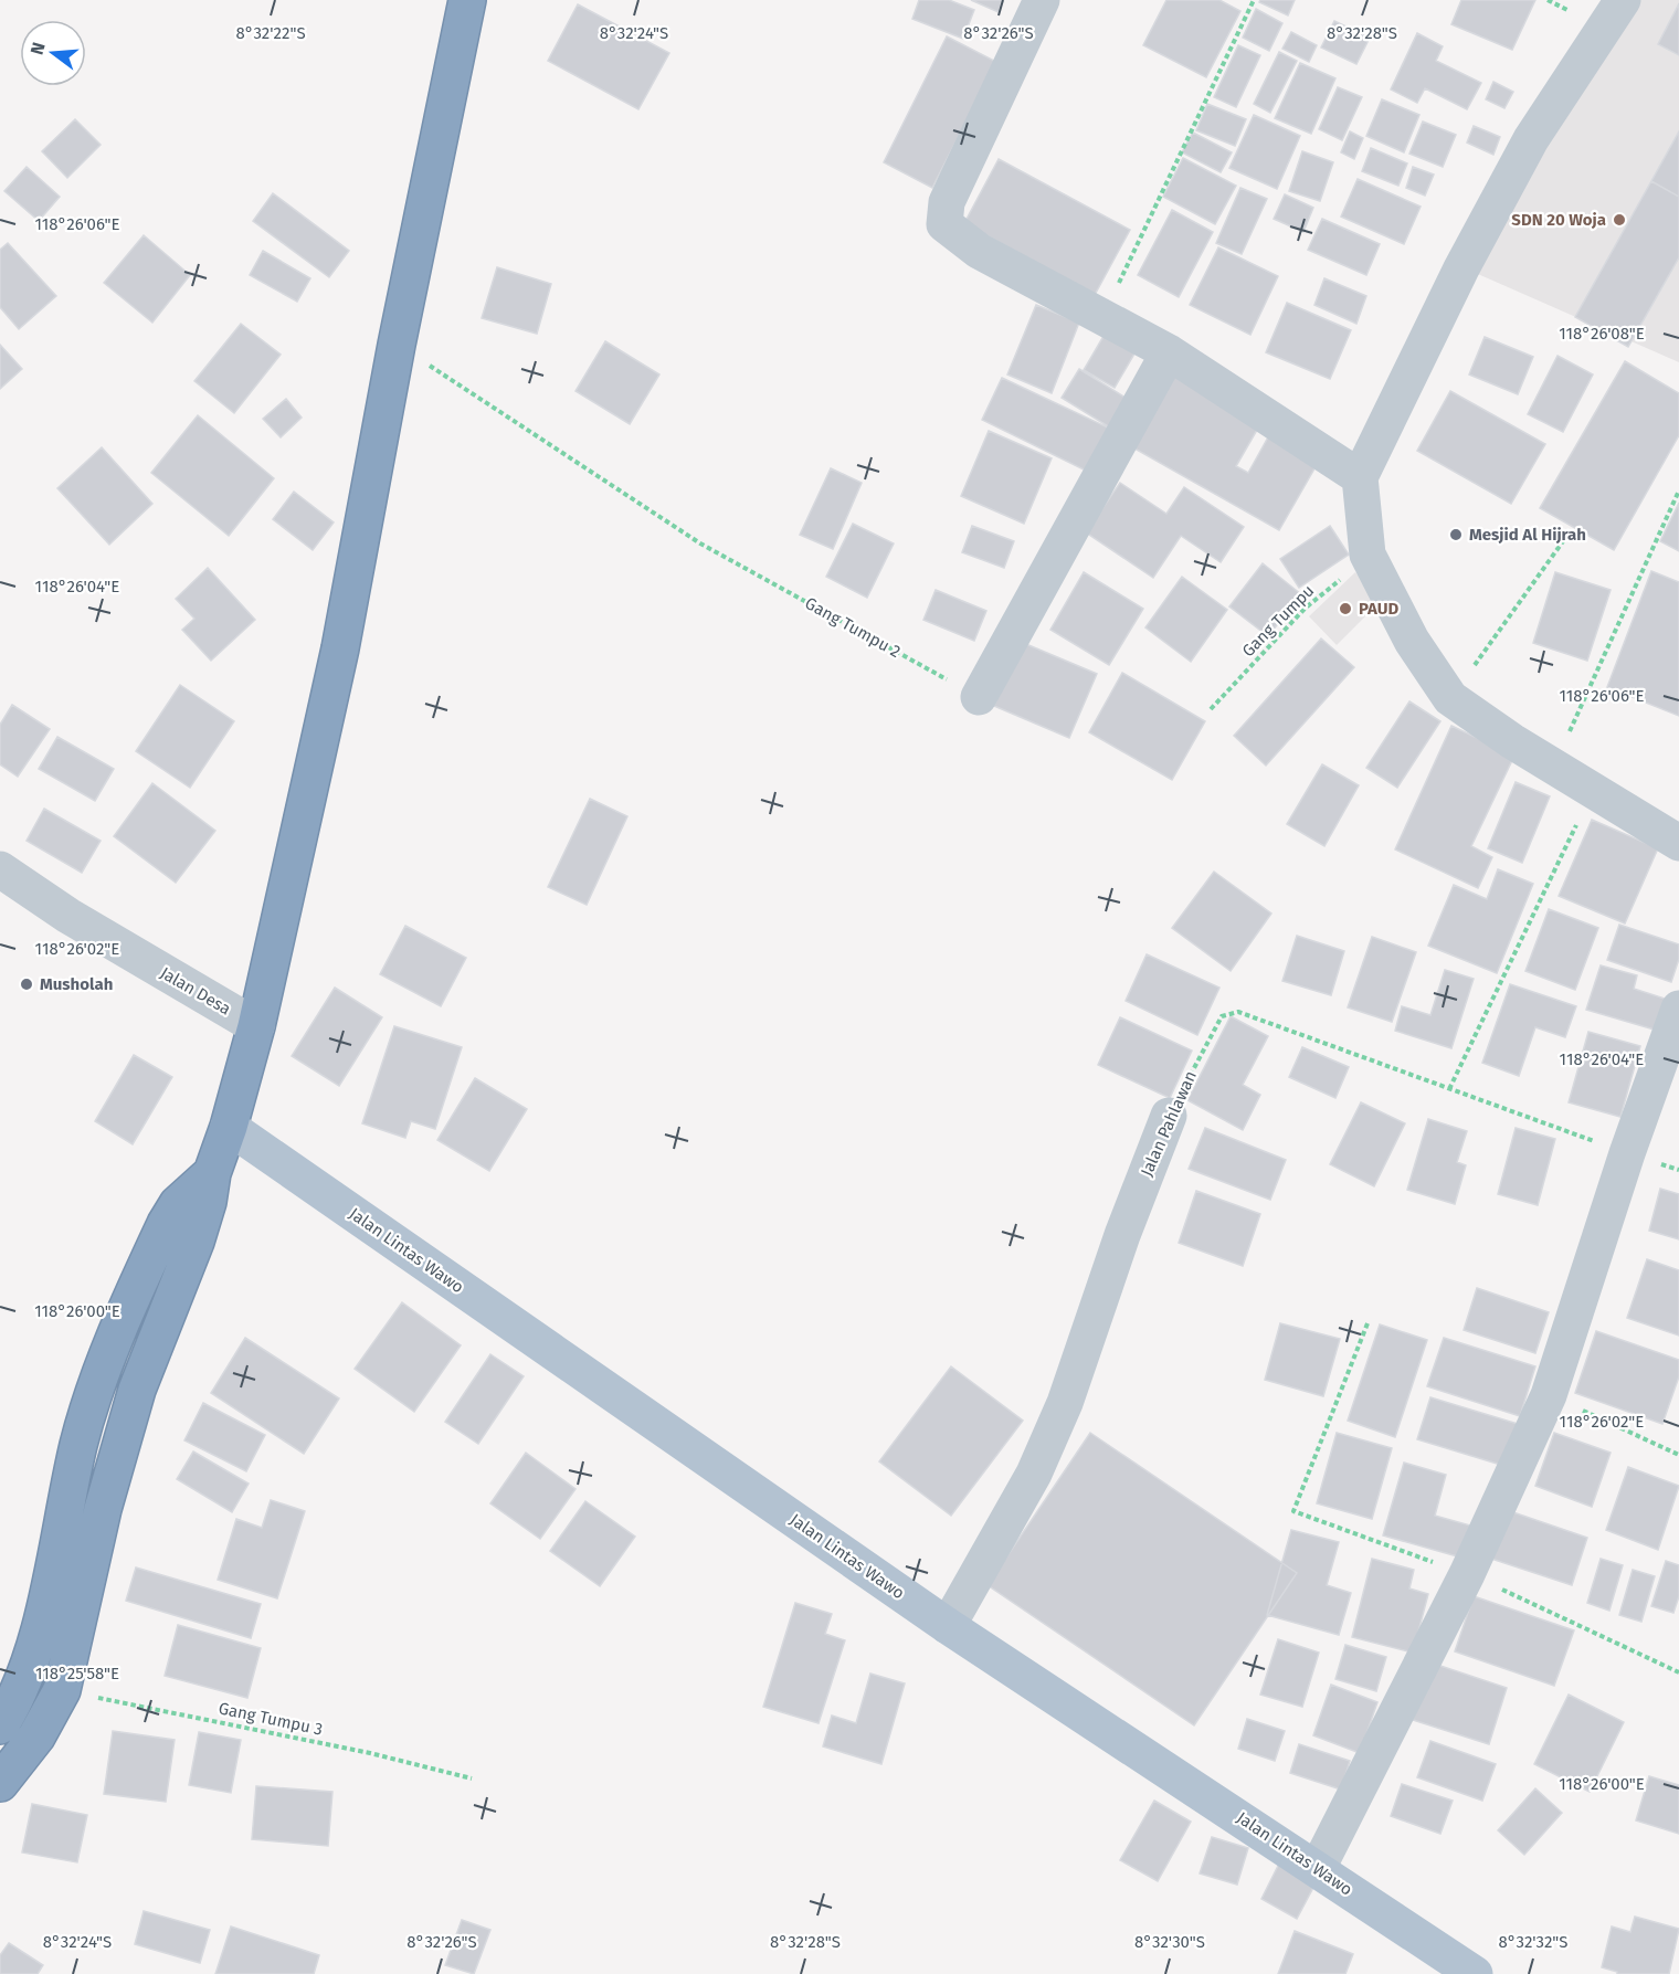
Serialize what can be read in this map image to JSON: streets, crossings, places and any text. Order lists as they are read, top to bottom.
{
  "streets": {
    "main road": ["Jalan Lintas Wawo"],
    "street": ["Jalan Desa", "Jalan Pahlawan"],
    "path": ["Gang Tumpu", "Gang Tumpu 2", "Gang Tumpu 3"]
  },
  "crossings": [
    ["Jalan Pahlawan", "Jalan Lintas Wawo"]
  ],
  "places": [
    "SDN 20 Woja",
    "Mesjid Al Hijrah",
    "PAUD",
    "Musholah"
  ],
  "north": "left",
  "coordinates": [
    "8°32'22\"S",
    "8°32'24\"S",
    "8°32'26\"S",
    "8°32'28\"S",
    "118°26'06\"E",
    "118°26'08\"E",
    "118°26'04\"E",
    "118°26'02\"E",
    "118°26'00\"E",
    "118°25'58\"E",
    "8°32'30\"S",
    "8°32'32\"S"
  ]
}
